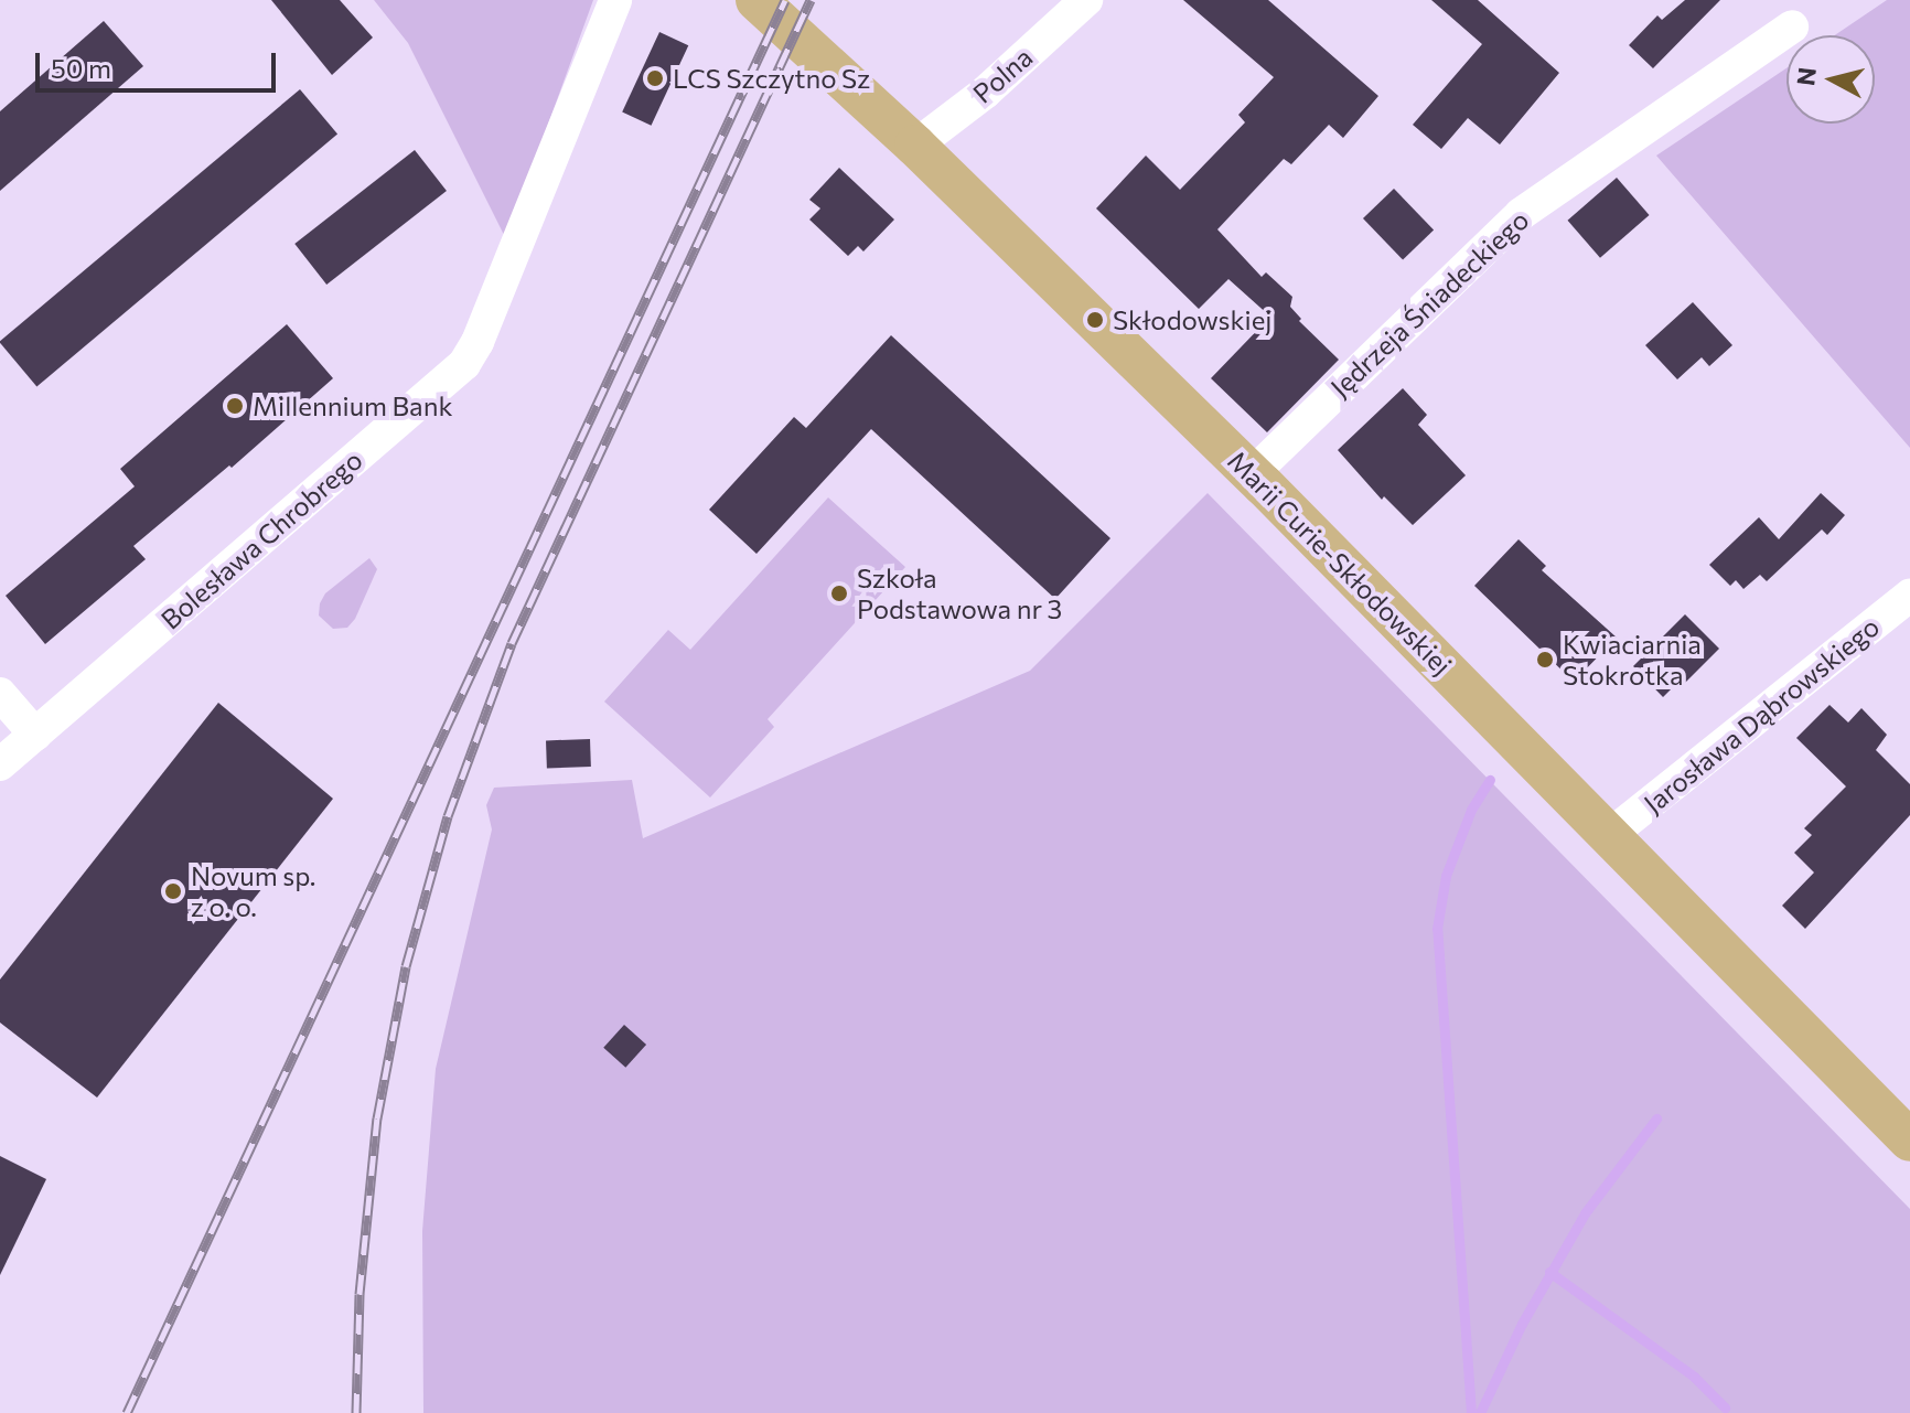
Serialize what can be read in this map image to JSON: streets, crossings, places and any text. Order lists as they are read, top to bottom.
{
  "streets": {
    "main road": ["Marii Curie-Skłodowskiej"],
    "street": [
      "Polna",
      "Jędrzeja Śniadeckiego",
      "Bolesława Chrobrego",
      "Jarosława Dąbrowskiego"
    ]
  },
  "crossings": [
    ["Polna", "Marii Curie-Skłodowskiej"],
    ["Jędrzeja Śniadeckiego", "Marii Curie-Skłodowskiej"],
    ["Marii Curie-Skłodowskiej", "Jarosława Dąbrowskiego"]
  ],
  "places": [
    "LCS Szczytno Sz",
    "Skłodowskiej",
    "Millennium Bank",
    "Szkoła Podstawowa nr 3",
    "Kwiaciarnia Stokrotka",
    "Novum sp. z o. o."
  ],
  "scale_bar": "50 m",
  "north": "left"
}
